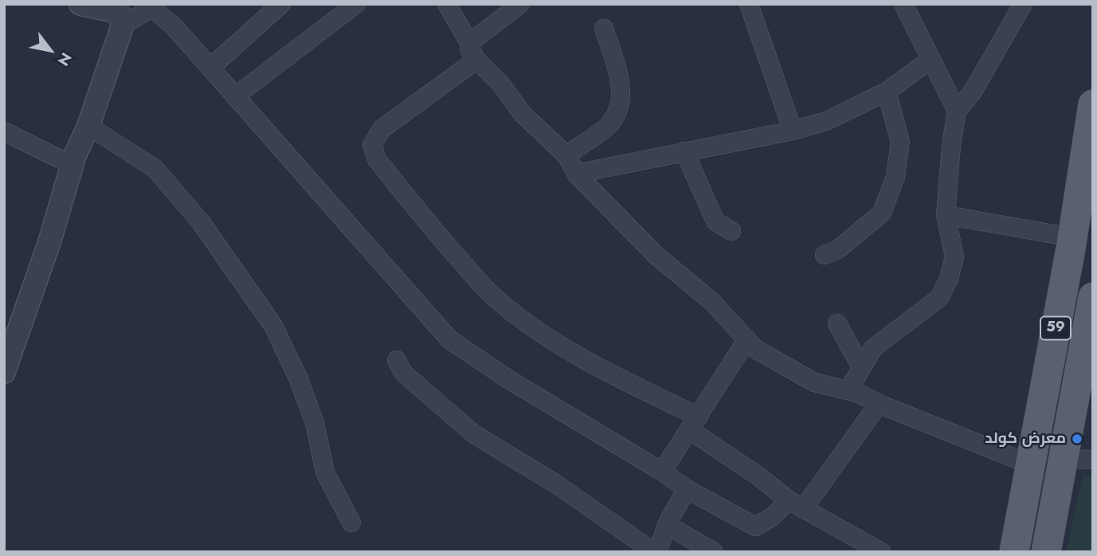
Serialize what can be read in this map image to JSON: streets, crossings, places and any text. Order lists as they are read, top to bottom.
{
  "streets": {
    "main road": ["59"]
  },
  "places": ["معرض كولد"],
  "north": "bottom right"
}
